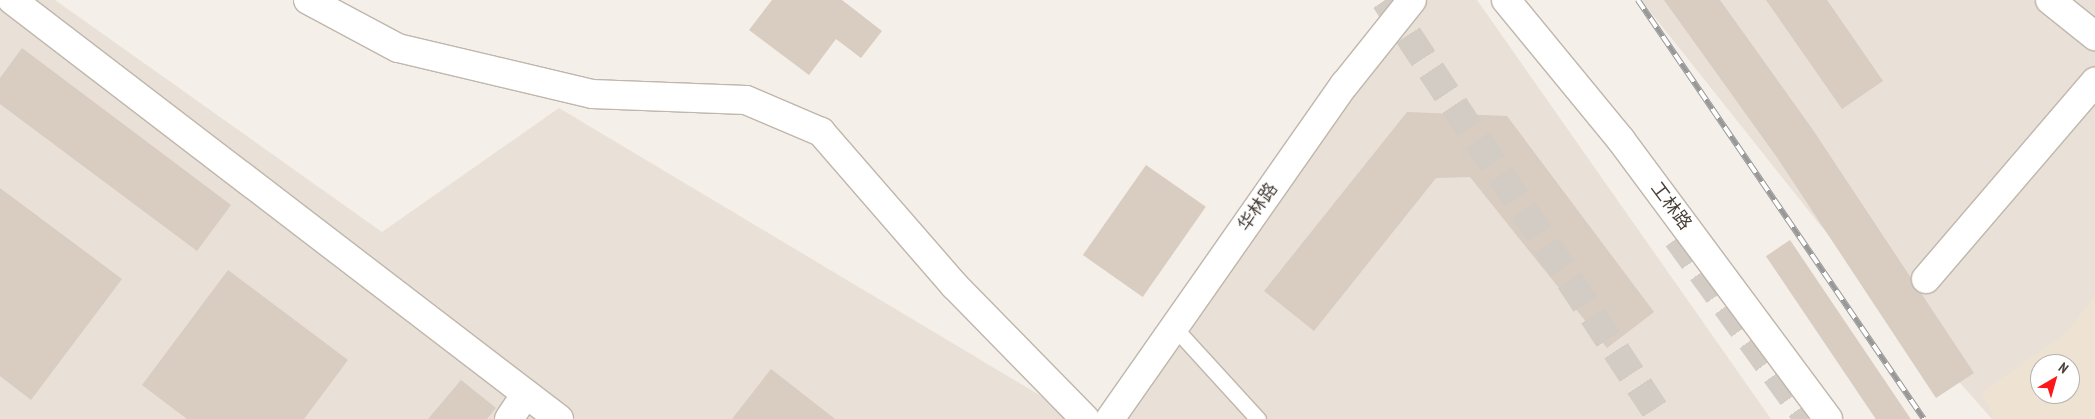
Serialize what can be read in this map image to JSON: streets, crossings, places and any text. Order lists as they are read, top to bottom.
{
  "streets": {
    "street": ["工林路", "华林路"]
  },
  "north": "top right"
}
